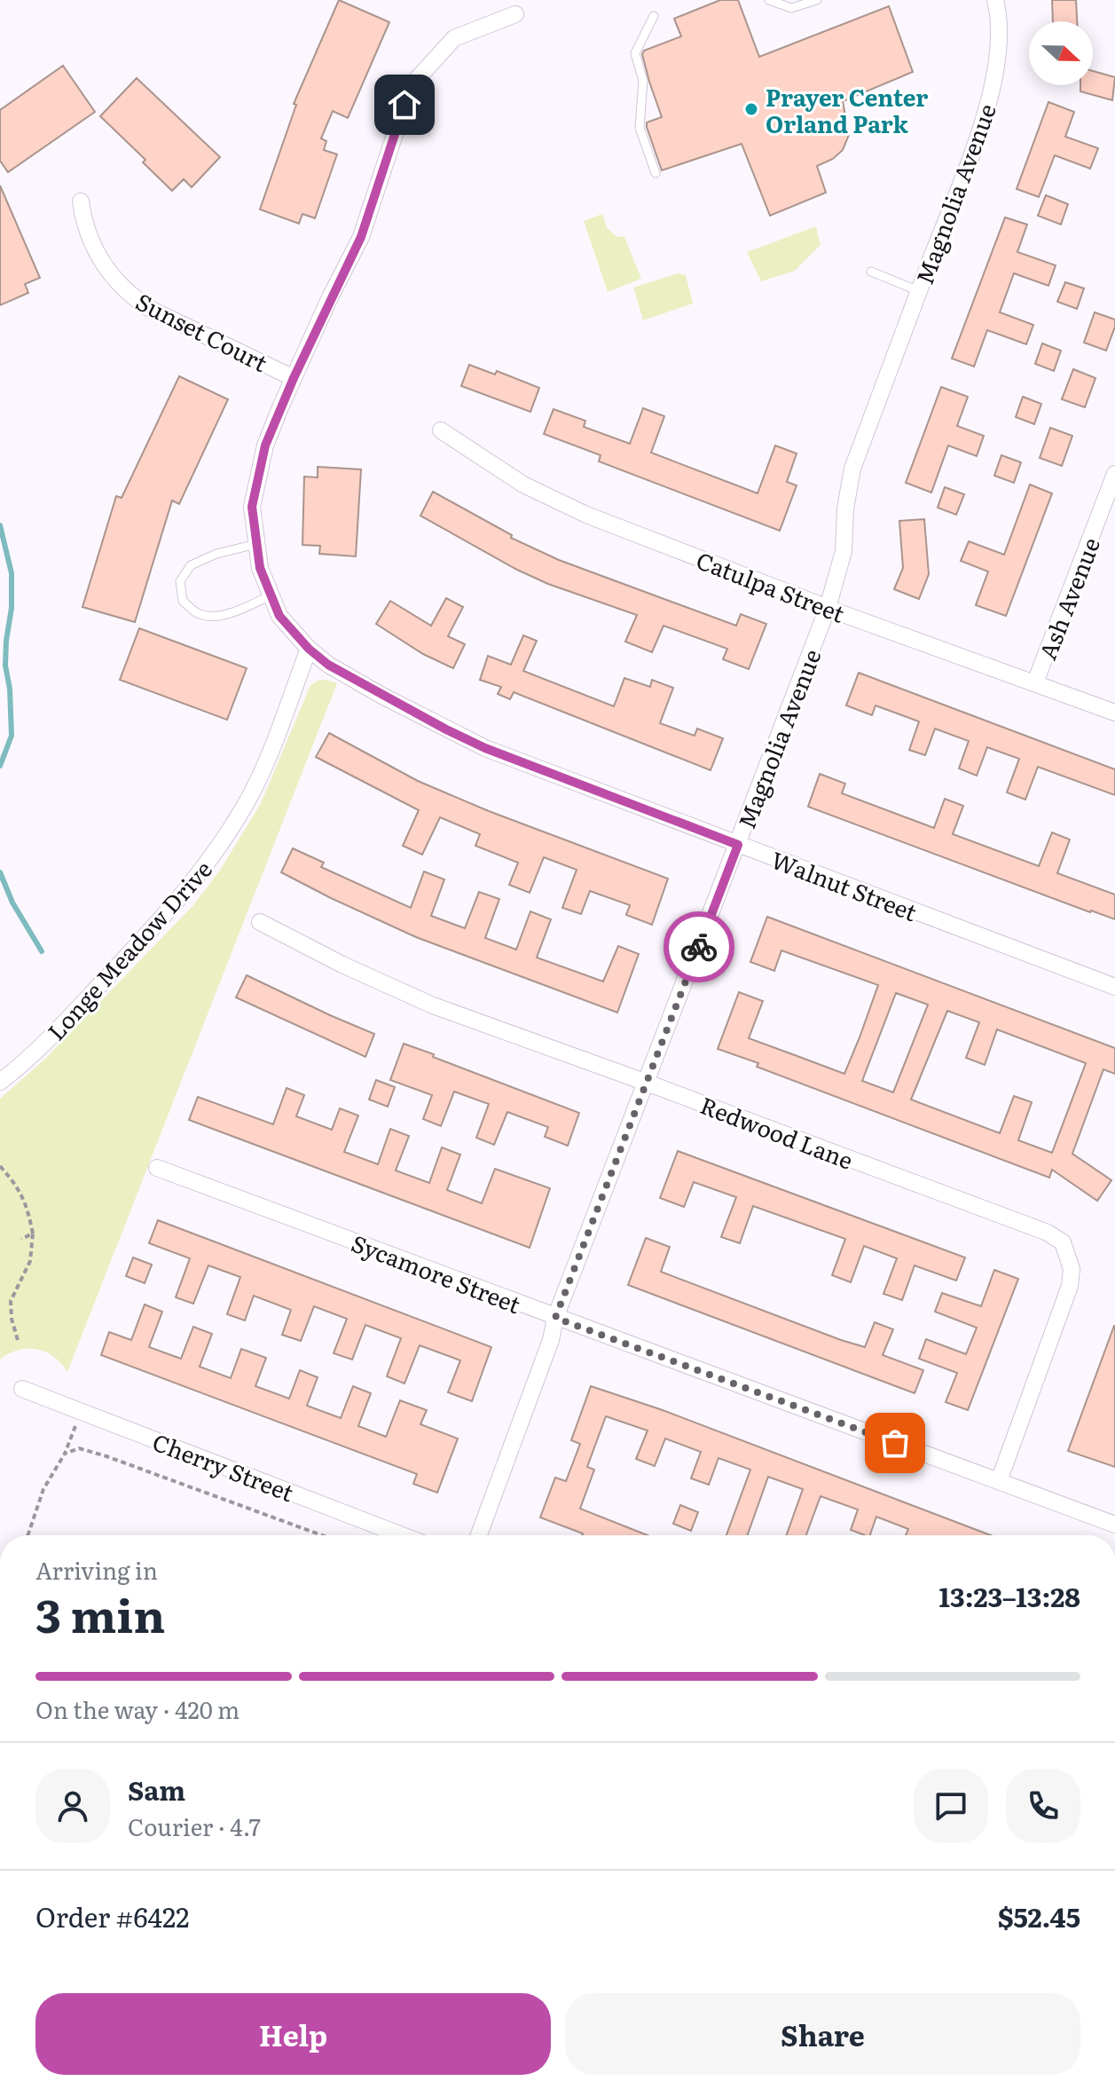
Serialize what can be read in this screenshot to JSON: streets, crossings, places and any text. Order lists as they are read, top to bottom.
{
  "streets": {
    "street": [
      "Magnolia Avenue",
      "Sunset Court",
      "Catulpa Street",
      "Ash Avenue",
      "Walnut Street",
      "Longe Meadow Drive",
      "Redwood Lane",
      "Sycamore Street",
      "Cherry Street"
    ]
  },
  "crossings": [
    ["Magnolia Avenue", "Catulpa Street"],
    ["Magnolia Avenue", "Walnut Street"],
    ["Magnolia Avenue", "Redwood Lane"],
    ["Magnolia Avenue", "Sycamore Street"],
    ["Sunset Court", "Walnut Street"],
    ["Catulpa Street", "Ash Avenue"],
    ["Walnut Street", "Longe Meadow Drive"],
    ["Redwood Lane", "Sycamore Street"]
  ],
  "places": ["Prayer Center Orland Park"],
  "north": "right",
  "page": {
    "heading": ["3 min", "Arriving in", "13:23–13:28"],
    "panel": [
      "Sam",
      "Courier · 4.7",
      "Order #6422",
      "$52.45"
    ],
    "bar": "On the way · 420 m",
    "buttons": ["Help", "Share"]
  }
}
